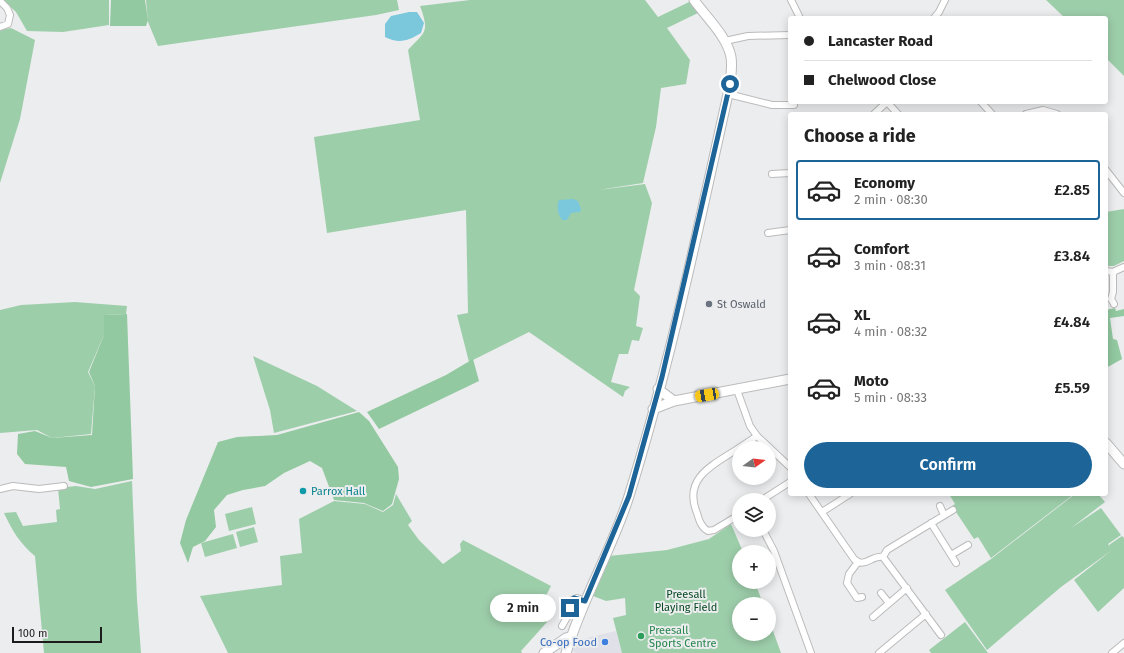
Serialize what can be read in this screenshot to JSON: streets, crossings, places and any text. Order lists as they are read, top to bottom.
{
  "parks": ["Preesall Playing Field"],
  "places": [
    "St Oswald",
    "Parrox Hall",
    "Preesall Sports Centre",
    "Co-op Food"
  ],
  "scale_bar": "100 m",
  "north": "right",
  "page": {
    "banner": ["Lancaster Road", "Chelwood Close"],
    "heading": "Choose a ride",
    "list": [
      {
        "name": "Economy",
        "note": "2 min · 08:30",
        "value": "£2.85"
      },
      {
        "name": "Comfort",
        "note": "3 min · 08:31",
        "value": "£3.84"
      },
      {
        "name": "XL",
        "note": "4 min · 08:32",
        "value": "£4.84"
      },
      {
        "name": "Moto",
        "note": "5 min · 08:33",
        "value": "£5.59"
      }
    ],
    "buttons": "Confirm",
    "map_buttons": ["+", "−"],
    "bubble": "2 min",
    "scale": "100 m"
  }
}
